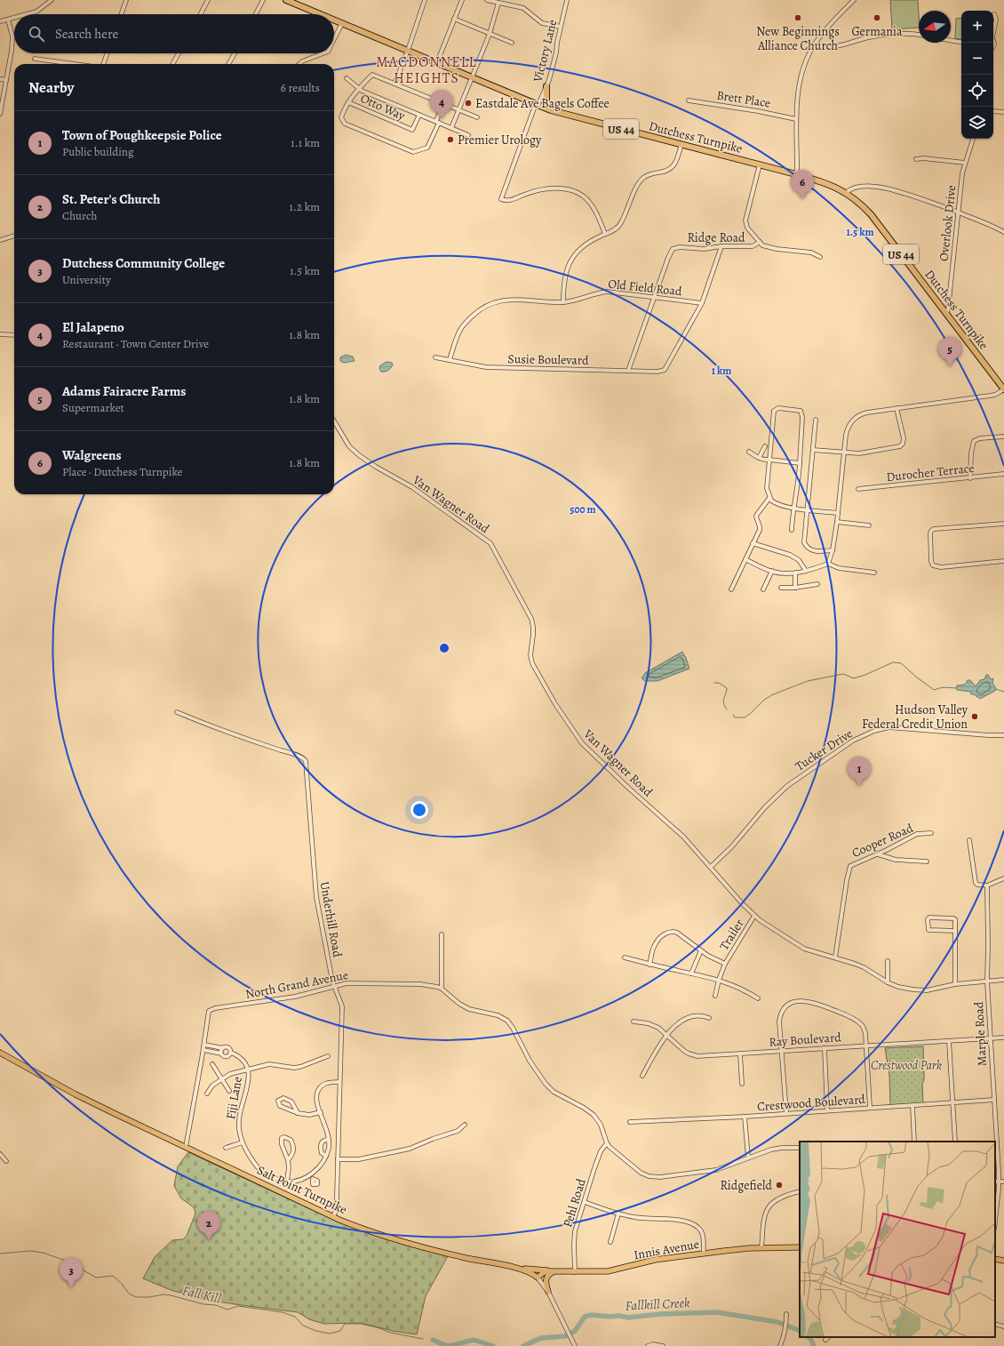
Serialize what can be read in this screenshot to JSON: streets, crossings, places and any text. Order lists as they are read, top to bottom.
{
  "streets": {
    "highway": ["US 44", "Dutchess Turnpike"],
    "main road": ["Salt Point Turnpike", "Innis Avenue"],
    "street": [
      "Victory Lane",
      "Brett Place",
      "Otto Way",
      "Overlook Drive",
      "Ridge Road",
      "Old Field Road",
      "Susie Boulevard",
      "Durocher Terrace",
      "Van Wagner Road",
      "Tucker Drive",
      "Cooper Road",
      "Underhill Road",
      "Trailer",
      "North Grand Avenue",
      "Marple Road",
      "Ray Boulevard",
      "Fiji Lane",
      "Crestwood Boulevard",
      "Pehl Road"
    ]
  },
  "crossings": [
    ["Victory Lane", "Dutchess Turnpike"],
    ["Dutchess Turnpike", "Overlook Drive"],
    ["Dutchess Turnpike", "Ridge Road"],
    ["Ridge Road", "Old Field Road"],
    ["Ridge Road", "Susie Boulevard"],
    ["Old Field Road", "Susie Boulevard"],
    ["Van Wagner Road", "Tucker Drive"],
    ["Van Wagner Road", "Cooper Road"],
    ["Van Wagner Road", "Trailer"],
    ["Van Wagner Road", "Marple Road"],
    ["Underhill Road", "North Grand Avenue"],
    ["Underhill Road", "Salt Point Turnpike"],
    ["North Grand Avenue", "Salt Point Turnpike"],
    ["North Grand Avenue", "Pehl Road"],
    ["Marple Road", "Ray Boulevard"],
    ["Marple Road", "Crestwood Boulevard"],
    ["Salt Point Turnpike", "Innis Avenue"],
    ["Pehl Road", "Innis Avenue"]
  ],
  "districts": ["MACDONNELL HEIGHTS"],
  "water": ["Fall Kill", "Fallkill Creek"],
  "parks": ["Crestwood Park"],
  "places": [
    "New Beginnings Alliance Church",
    "Germania",
    "Eastdale Ave Bagels Coffee",
    "Premier Urology",
    "Hudson Valley Federal Credit Union",
    "Ridgefield"
  ],
  "north": "left",
  "page": {
    "map_buttons": ["+", "−"],
    "search": "Search here",
    "heading": ["Nearby", "6 results"],
    "pins": [
      "4",
      "6",
      "5",
      "1",
      "2",
      "3"
    ],
    "list": [
      {
        "mark": "1",
        "name": "Town of Poughkeepsie Police",
        "note": "Public building",
        "value": "1.1 km"
      },
      {
        "mark": "2",
        "name": "St. Peter's Church",
        "note": "Church",
        "value": "1.2 km"
      },
      {
        "mark": "3",
        "name": "Dutchess Community College",
        "note": "University",
        "value": "1.5 km"
      },
      {
        "mark": "4",
        "name": "El Jalapeno",
        "note": "Restaurant · Town Center Drive",
        "value": "1.8 km"
      },
      {
        "mark": "5",
        "name": "Adams Fairacre Farms",
        "note": "Supermarket",
        "value": "1.8 km"
      },
      {
        "mark": "6",
        "name": "Walgreens",
        "note": "Place · Dutchess Turnpike",
        "value": "1.8 km"
      }
    ]
  },
  "rings": ["1.5 km", "1 km", "500 m"]
}
